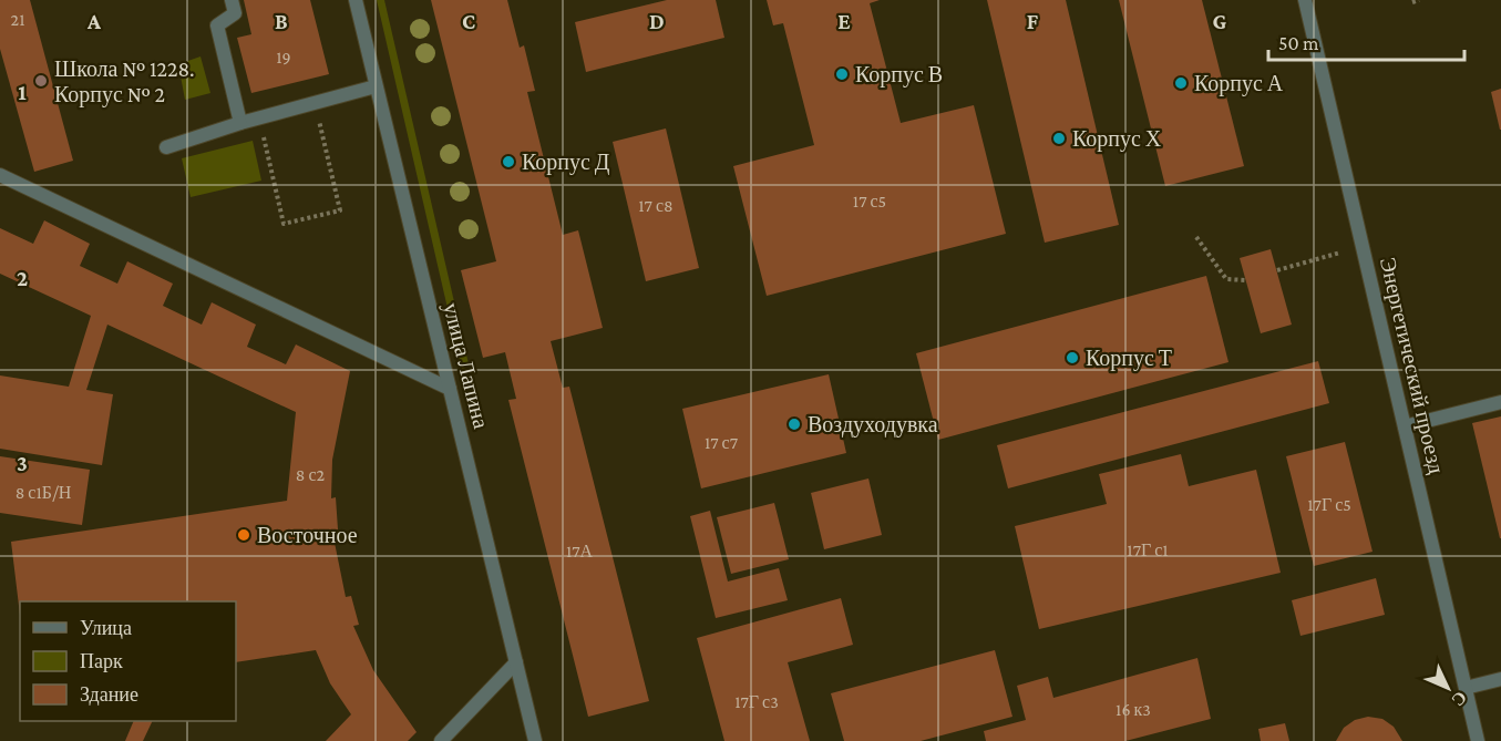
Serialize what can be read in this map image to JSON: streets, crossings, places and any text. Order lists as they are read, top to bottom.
{
  "streets": {
    "street": ["улица Лапина", "Энергетический проезд"]
  },
  "places": [
    "Корпус В",
    "Школа № 1228. Корпус № 2",
    "Корпус А",
    "Корпус Х",
    "Корпус Д",
    "Корпус Т",
    "Воздуходувка",
    "Восточное"
  ],
  "house_numbers": [
    "21",
    "19",
    "17 с5",
    "17 с8",
    "17 с7",
    "8 с2",
    "8 с1Б/Н",
    "17Г с5",
    "17Г с1",
    "17А",
    "17Г с3",
    "16 к3"
  ],
  "legend": ["Улица", "Парк", "Здание"],
  "scale_bar": "50 m",
  "north": "bottom right",
  "grid": {
    "columns": [
      "A",
      "B",
      "C",
      "D",
      "E",
      "F",
      "G"
    ],
    "rows": ["1", "2", "3"]
  }
}
